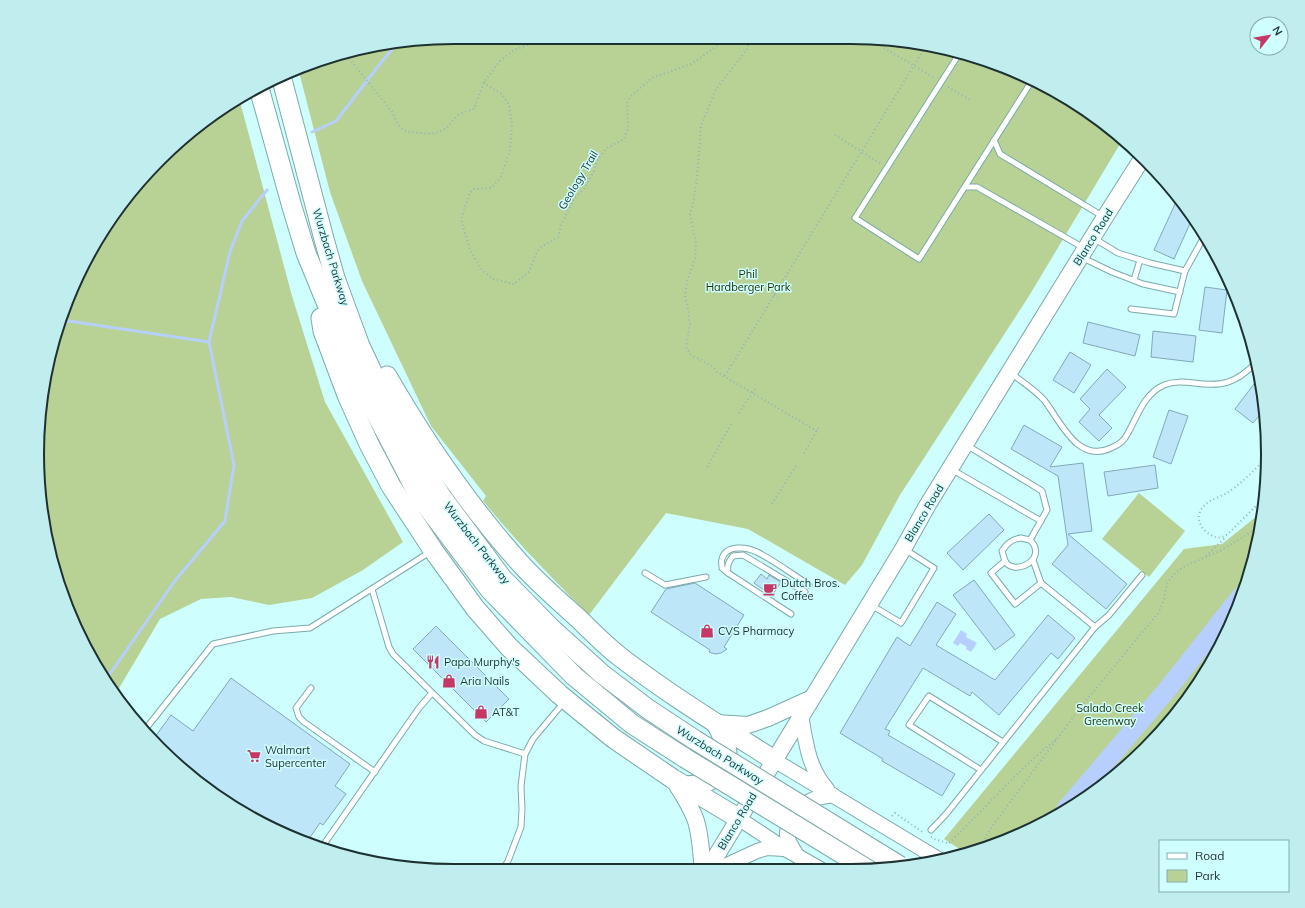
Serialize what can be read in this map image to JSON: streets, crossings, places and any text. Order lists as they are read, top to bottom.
{
  "streets": {
    "highway": ["Wurzbach Parkway"],
    "main road": ["Blanco Road"],
    "path": ["Geology Trail"]
  },
  "parks": ["Phil Hardberger Park", "Salado Creek Greenway"],
  "places": {
    "cafe": ["Dutch Bros. Coffee"],
    "shop": ["CVS Pharmacy", "Aria Nails", "AT&T"],
    "restaurant": ["Papa Murphy's"],
    "supermarket": ["Walmart Supercenter"]
  },
  "legend": ["Road", "Park"],
  "north": "top right"
}
